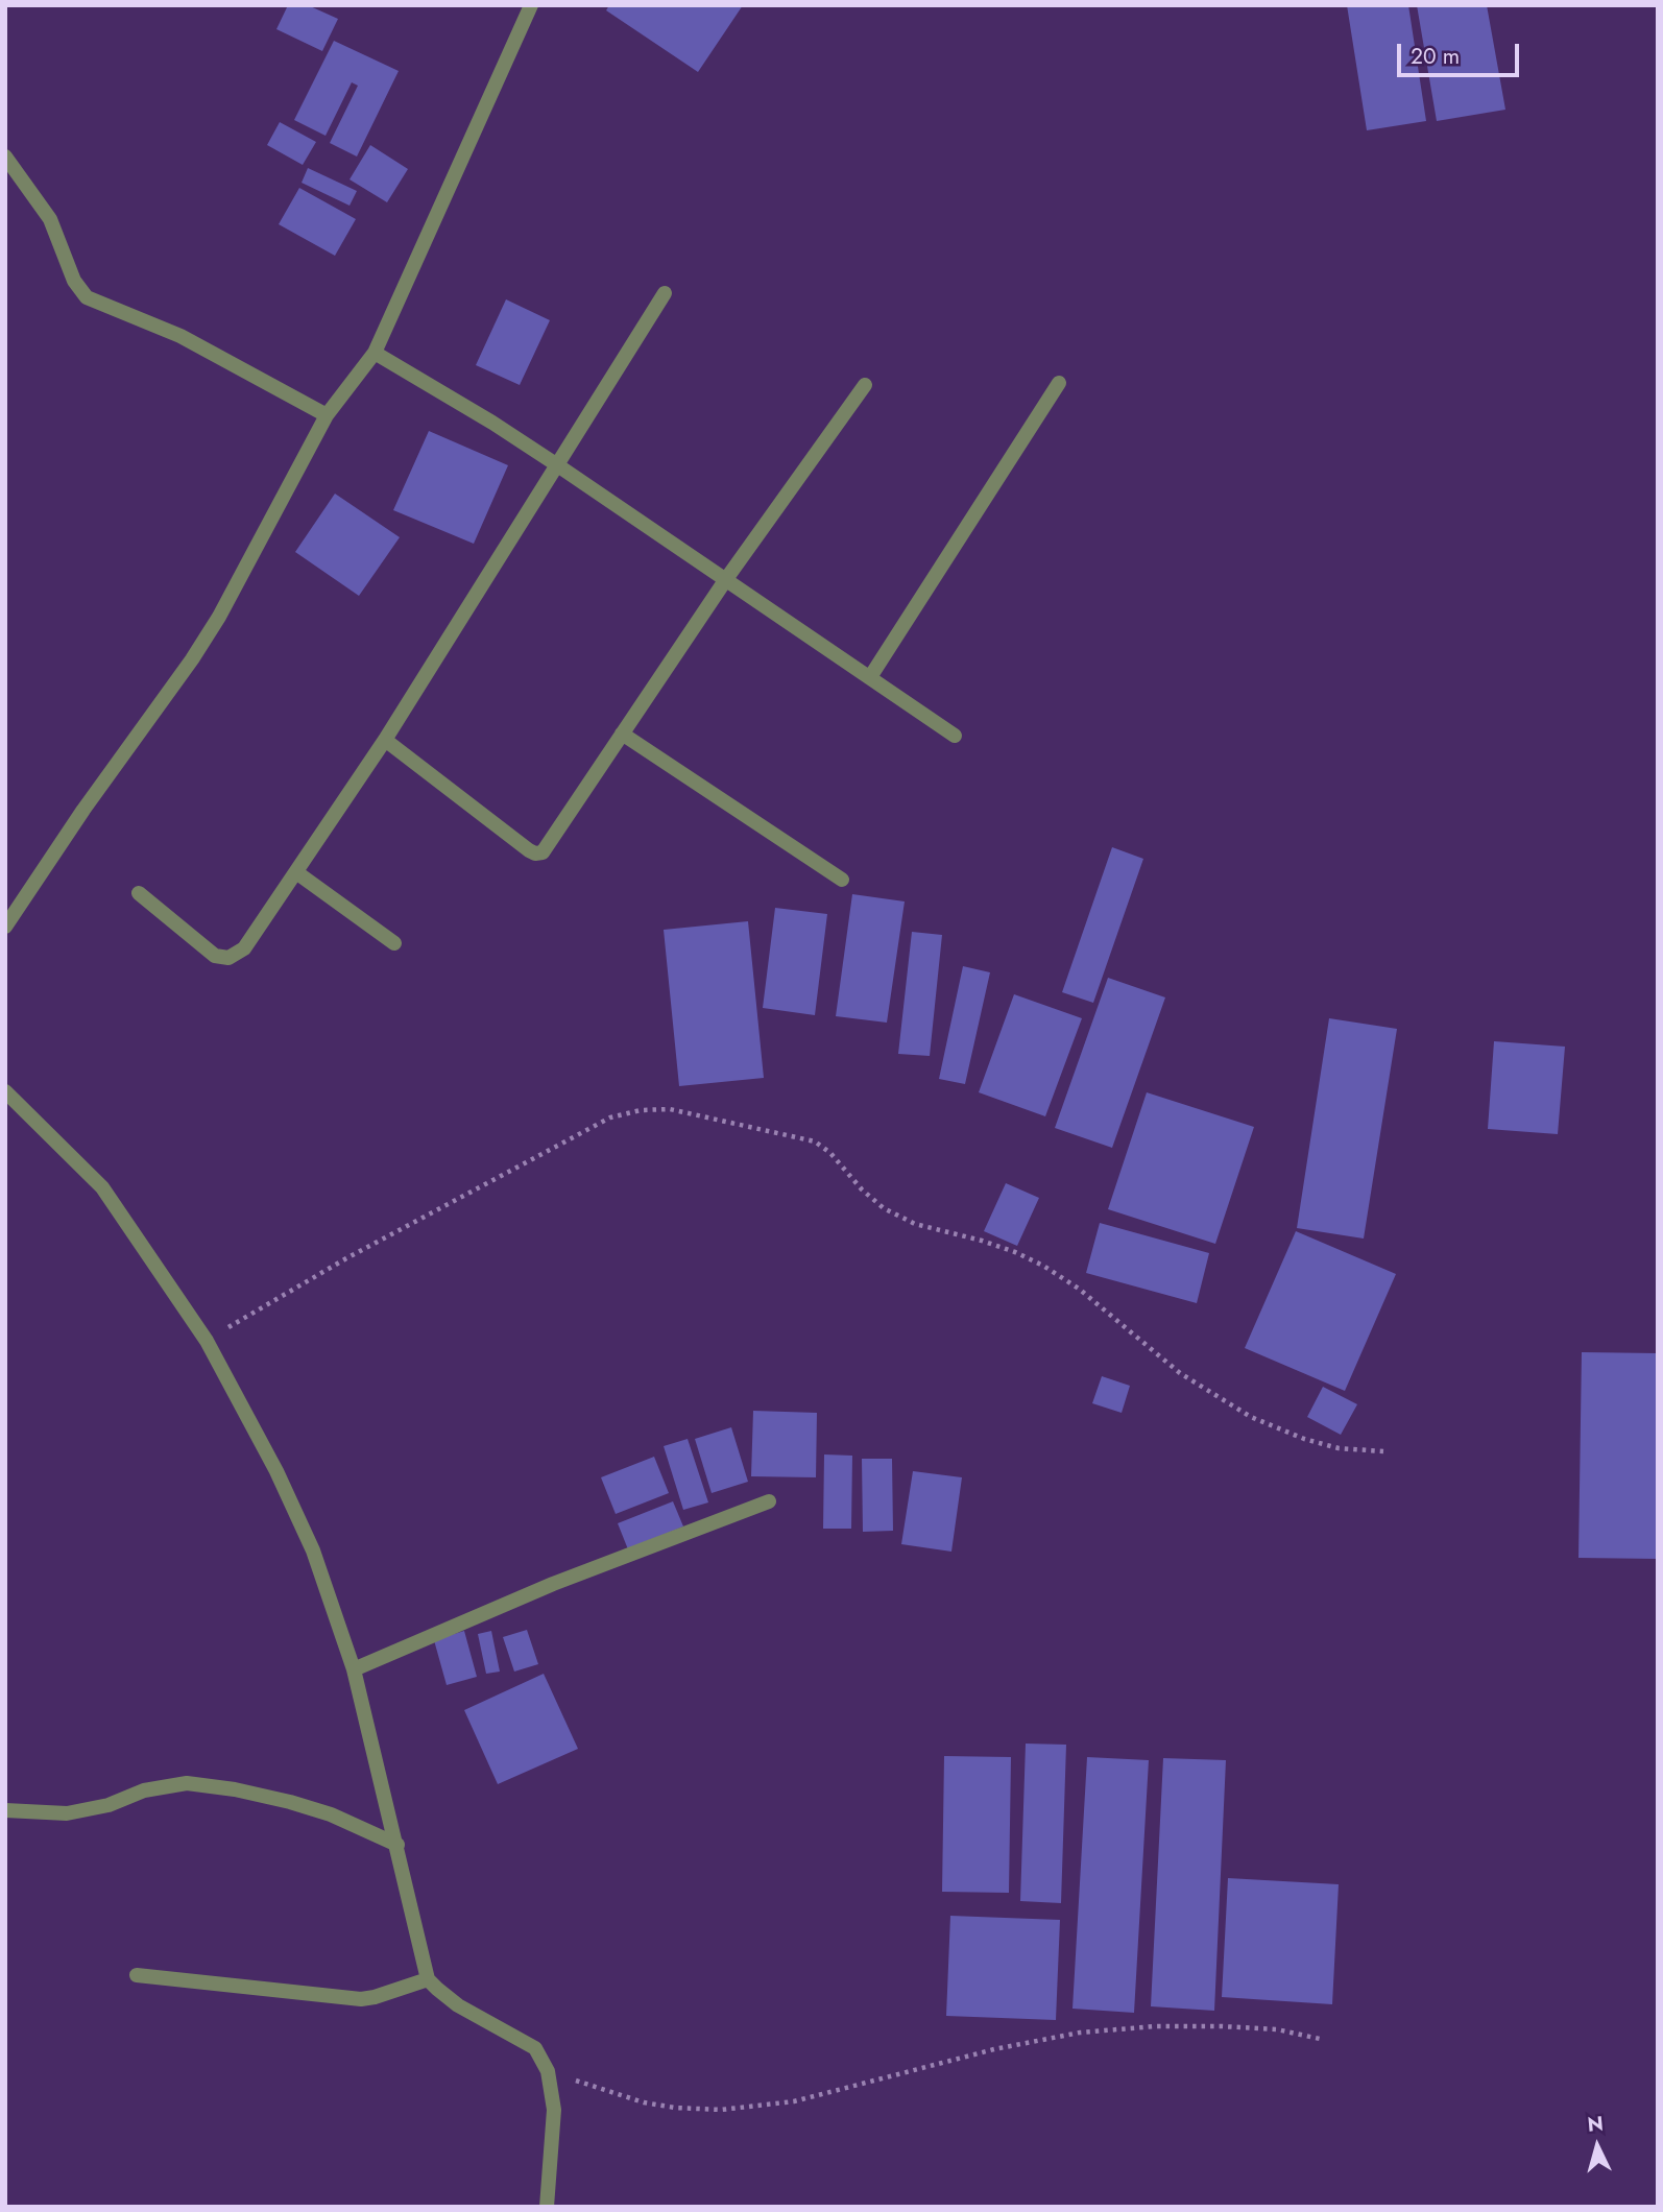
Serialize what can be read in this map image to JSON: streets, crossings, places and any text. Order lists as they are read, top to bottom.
{
  "scale_bar": "20 m",
  "north": "top"
}
